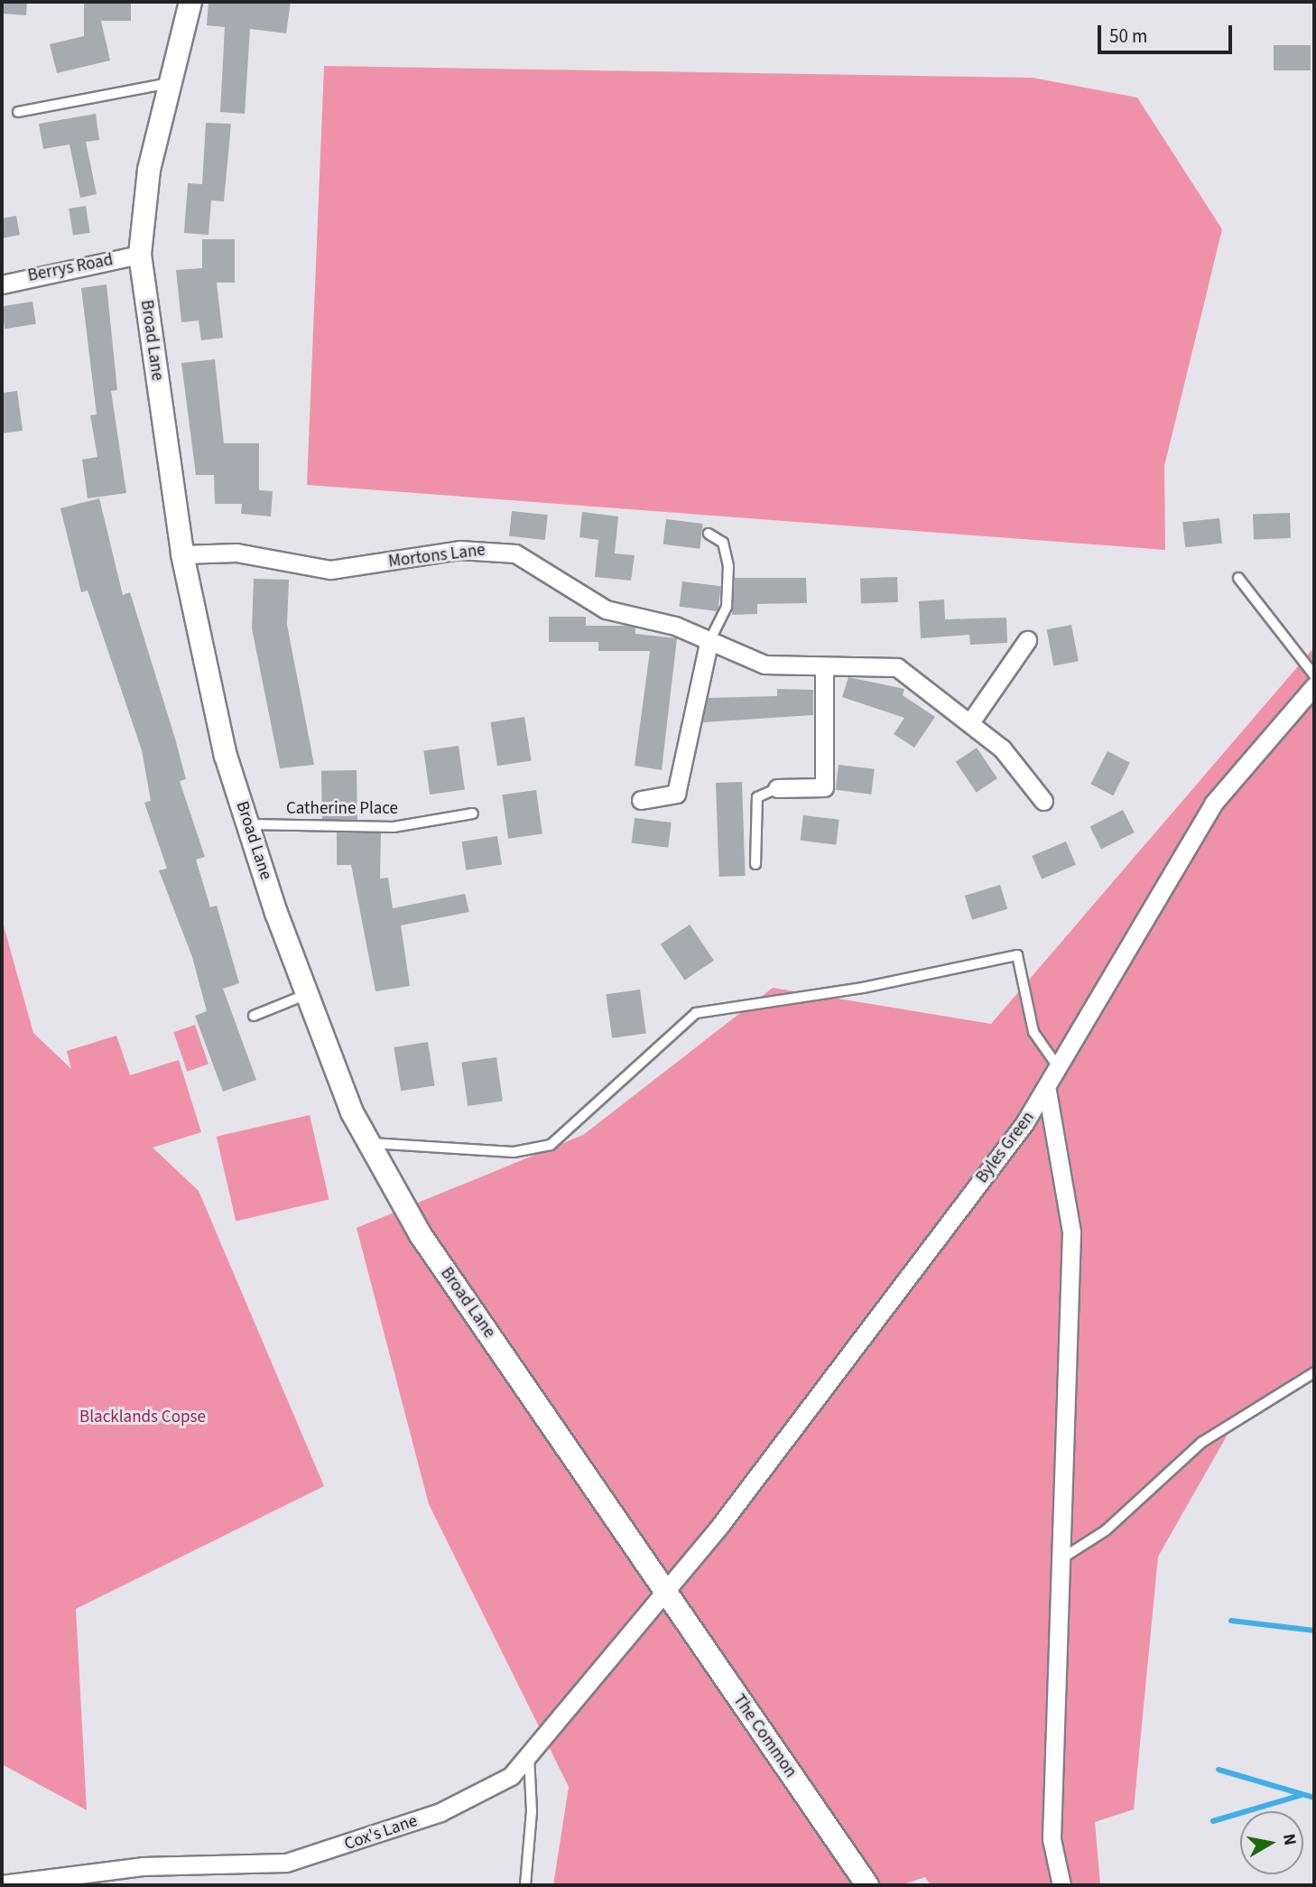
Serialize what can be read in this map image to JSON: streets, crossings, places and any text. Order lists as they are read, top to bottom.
{
  "streets": {
    "street": [
      "Berrys Road",
      "Broad Lane",
      "Mortons Lane",
      "Byles Green",
      "The Common",
      "Cox's Lane"
    ],
    "lane": ["Catherine Place"]
  },
  "crossings": [
    ["Berrys Road", "Broad Lane"],
    ["Broad Lane", "Mortons Lane"],
    ["Broad Lane", "Catherine Place"],
    ["Broad Lane", "Byles Green"],
    ["Broad Lane", "The Common"],
    ["Broad Lane", "Cox's Lane"],
    ["Byles Green", "The Common"],
    ["Byles Green", "Cox's Lane"],
    ["The Common", "Cox's Lane"]
  ],
  "parks": ["Blacklands Copse"],
  "scale_bar": "50 m",
  "north": "right"
}
